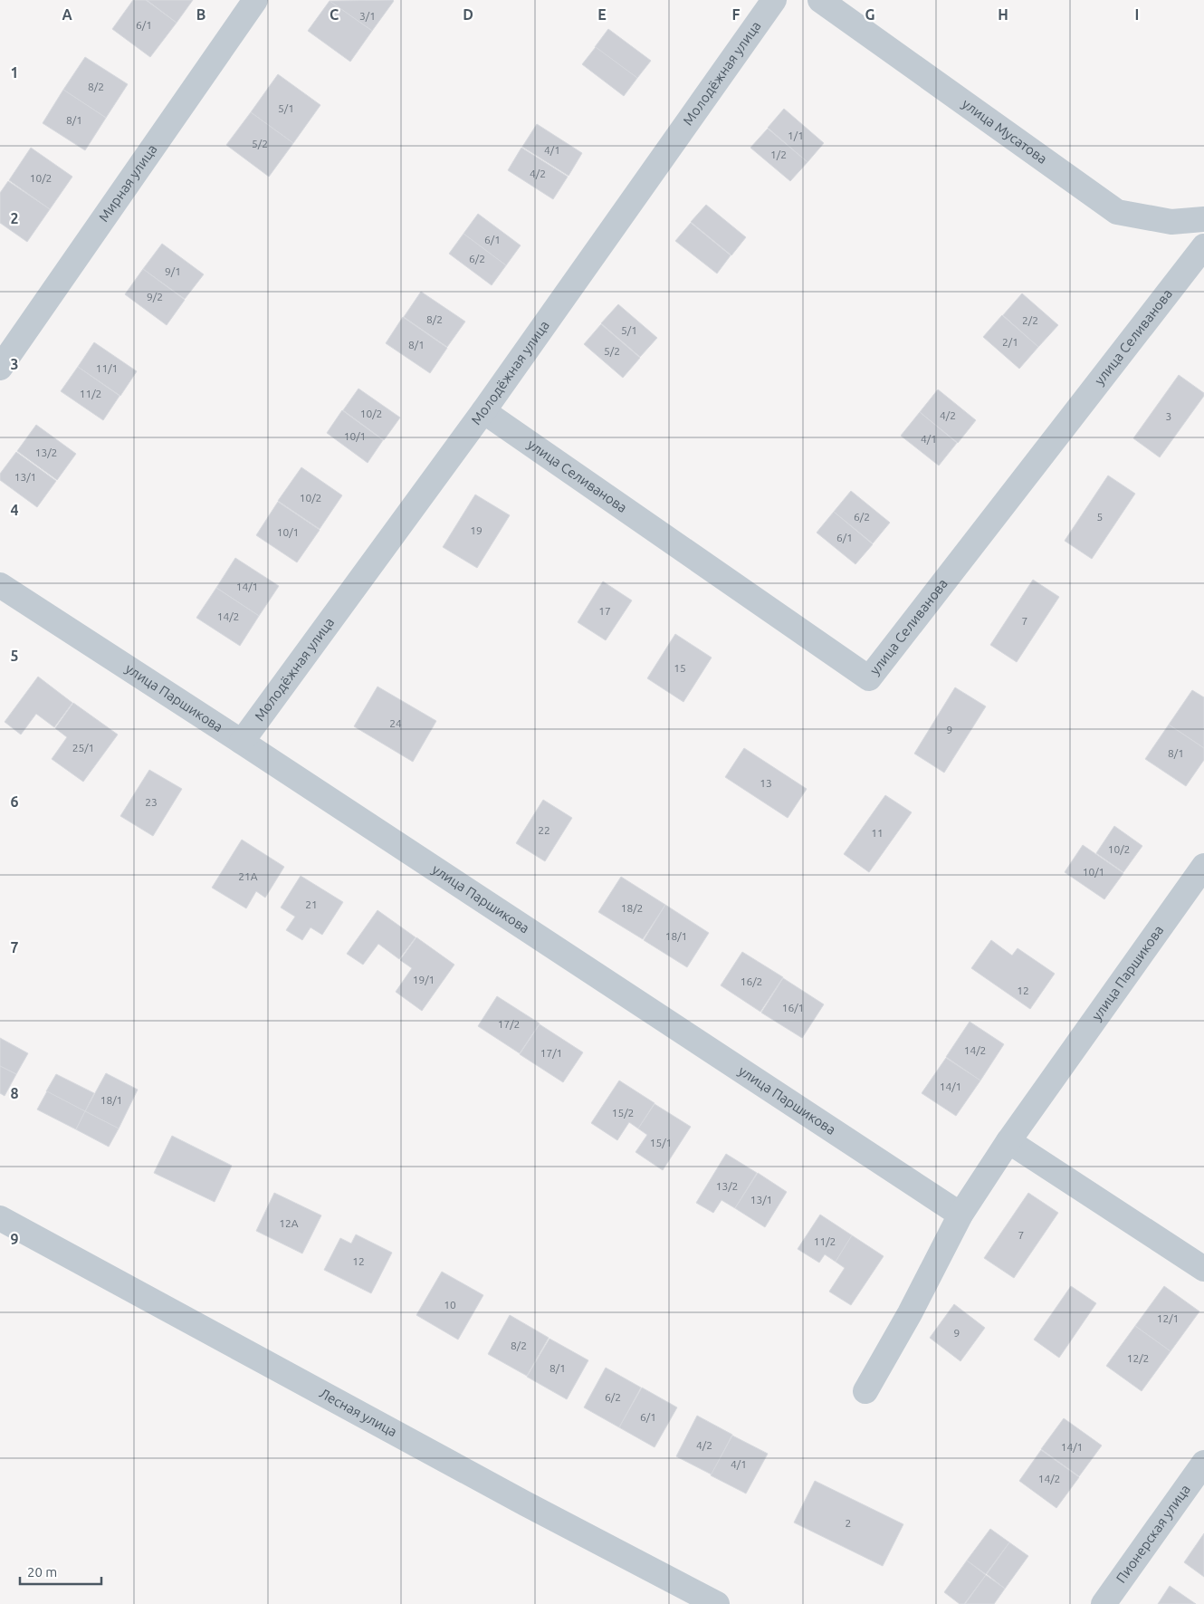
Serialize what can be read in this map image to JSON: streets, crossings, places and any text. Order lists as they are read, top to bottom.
{
  "streets": {
    "street": [
      "Молодёжная улица",
      "улица Мусатова",
      "Мирная улица",
      "улица Селиванова",
      "улица Паршикова",
      "Лесная улица",
      "Пионерская улица"
    ]
  },
  "crossings": [
    ["Молодёжная улица", "улица Селиванова"],
    ["Молодёжная улица", "улица Паршикова"]
  ],
  "house_numbers": [
    "3/1",
    "6/1",
    "8/2",
    "5/1",
    "8/1",
    "1/1",
    "5/2",
    "4/1",
    "1/2",
    "4/2",
    "10/2",
    "6/1",
    "6/2",
    "9/1",
    "9/2",
    "8/2",
    "2/2",
    "5/1",
    "2/1",
    "8/1",
    "5/2",
    "11/1",
    "11/2",
    "10/2",
    "4/2",
    "3",
    "10/1",
    "4/1",
    "13/2",
    "13/1",
    "10/2",
    "6/2",
    "5",
    "19",
    "10/1",
    "6/1",
    "14/1",
    "17",
    "14/2",
    "7",
    "15",
    "24",
    "9",
    "25/1",
    "8/1",
    "13",
    "23",
    "22",
    "11",
    "10/2",
    "10/1",
    "21А",
    "21",
    "18/2",
    "18/1",
    "19/1",
    "16/2",
    "12",
    "16/1",
    "17/2",
    "14/2",
    "17/1",
    "14/1",
    "18/1",
    "15/2",
    "15/1",
    "13/2",
    "13/1",
    "12А",
    "7",
    "11/2",
    "12",
    "10",
    "12/1",
    "9",
    "8/2",
    "12/2",
    "8/1",
    "6/2",
    "6/1",
    "4/2",
    "14/1",
    "4/1",
    "14/2",
    "2"
  ],
  "scale_bar": "20 m",
  "grid": {
    "columns": [
      "A",
      "B",
      "C",
      "D",
      "E",
      "F",
      "G",
      "H",
      "I"
    ],
    "rows": [
      "1",
      "2",
      "3",
      "4",
      "5",
      "6",
      "7",
      "8",
      "9"
    ]
  }
}
